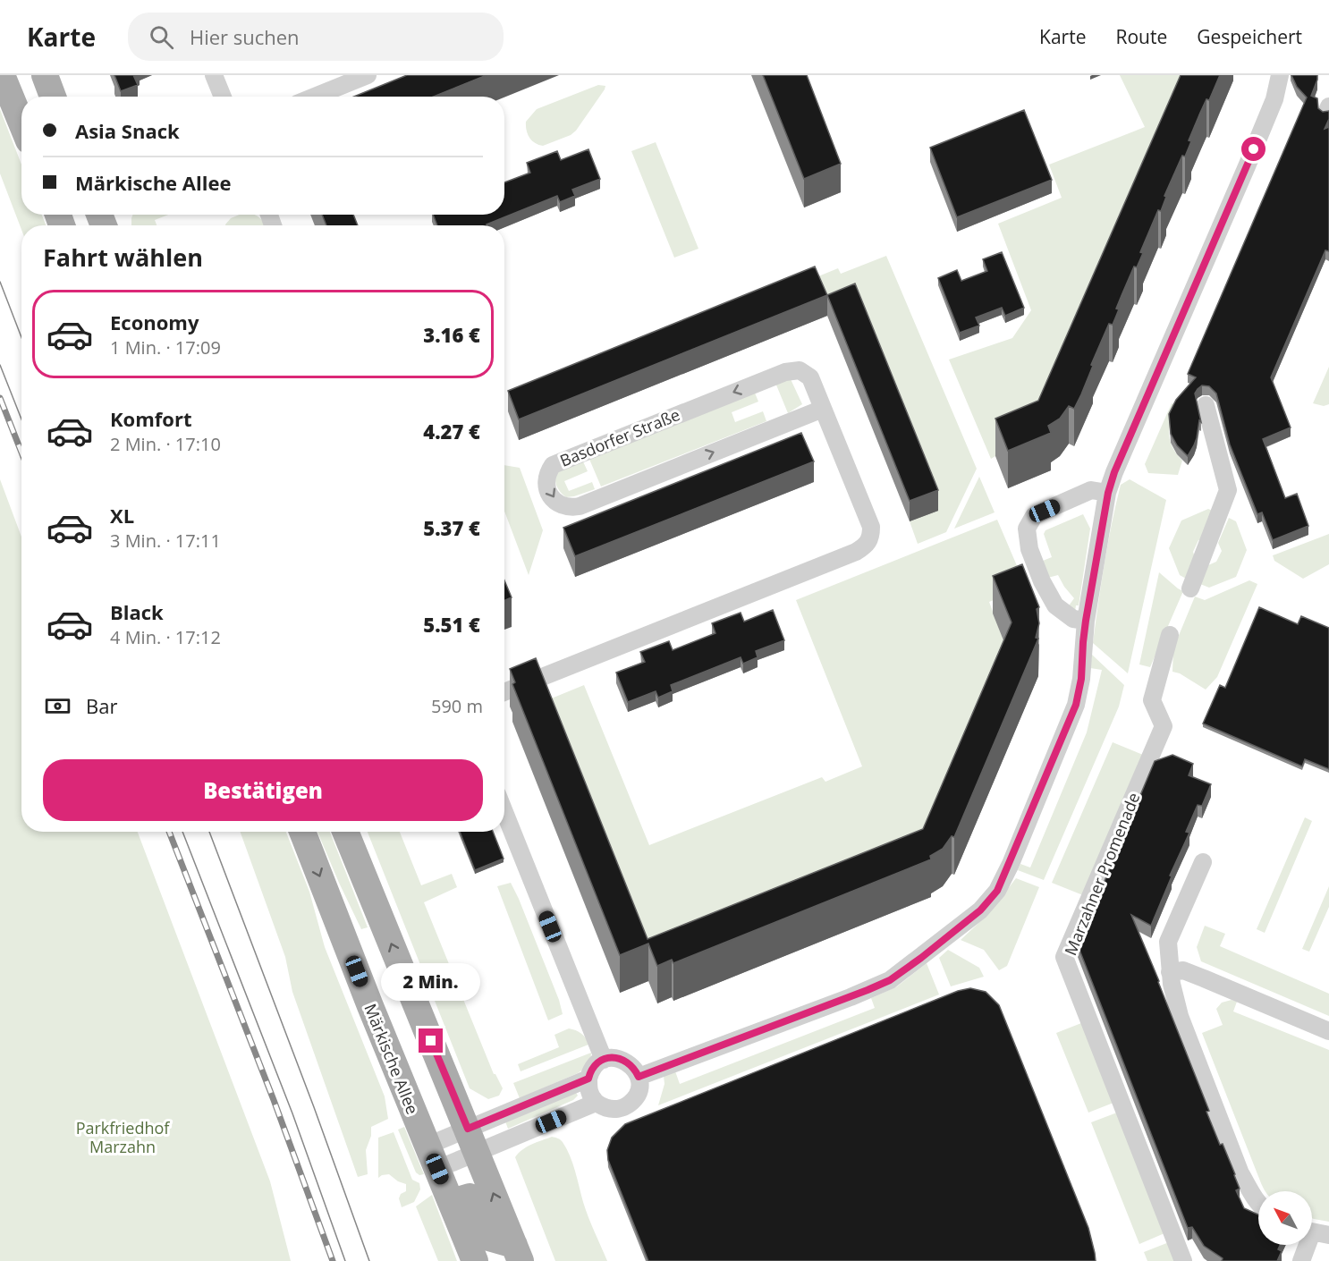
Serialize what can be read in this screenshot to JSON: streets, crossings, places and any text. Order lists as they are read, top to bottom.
{
  "streets": {
    "main road": ["Märkische Allee"],
    "street": ["Basdorfer Straße", "Marzahner Promenade"]
  },
  "parks": ["Parkfriedhof Marzahn"],
  "north": "top left",
  "page": {
    "header": "Karte",
    "search": "Hier suchen",
    "nav": ["Karte", "Route", "Gespeichert"],
    "banner": ["Asia Snack", "Märkische Allee"],
    "heading": "Fahrt wählen",
    "list": [
      {
        "name": "Economy",
        "note": "1 Min. · 17:09",
        "value": "3.16 €"
      },
      {
        "name": "Komfort",
        "note": "2 Min. · 17:10",
        "value": "4.27 €"
      },
      {
        "name": "XL",
        "note": "3 Min. · 17:11",
        "value": "5.37 €"
      },
      {
        "name": "Black",
        "note": "4 Min. · 17:12",
        "value": "5.51 €"
      }
    ],
    "pay": ["Bar", "590 m"],
    "buttons": "Bestätigen",
    "bubble": "2 Min."
  }
}
